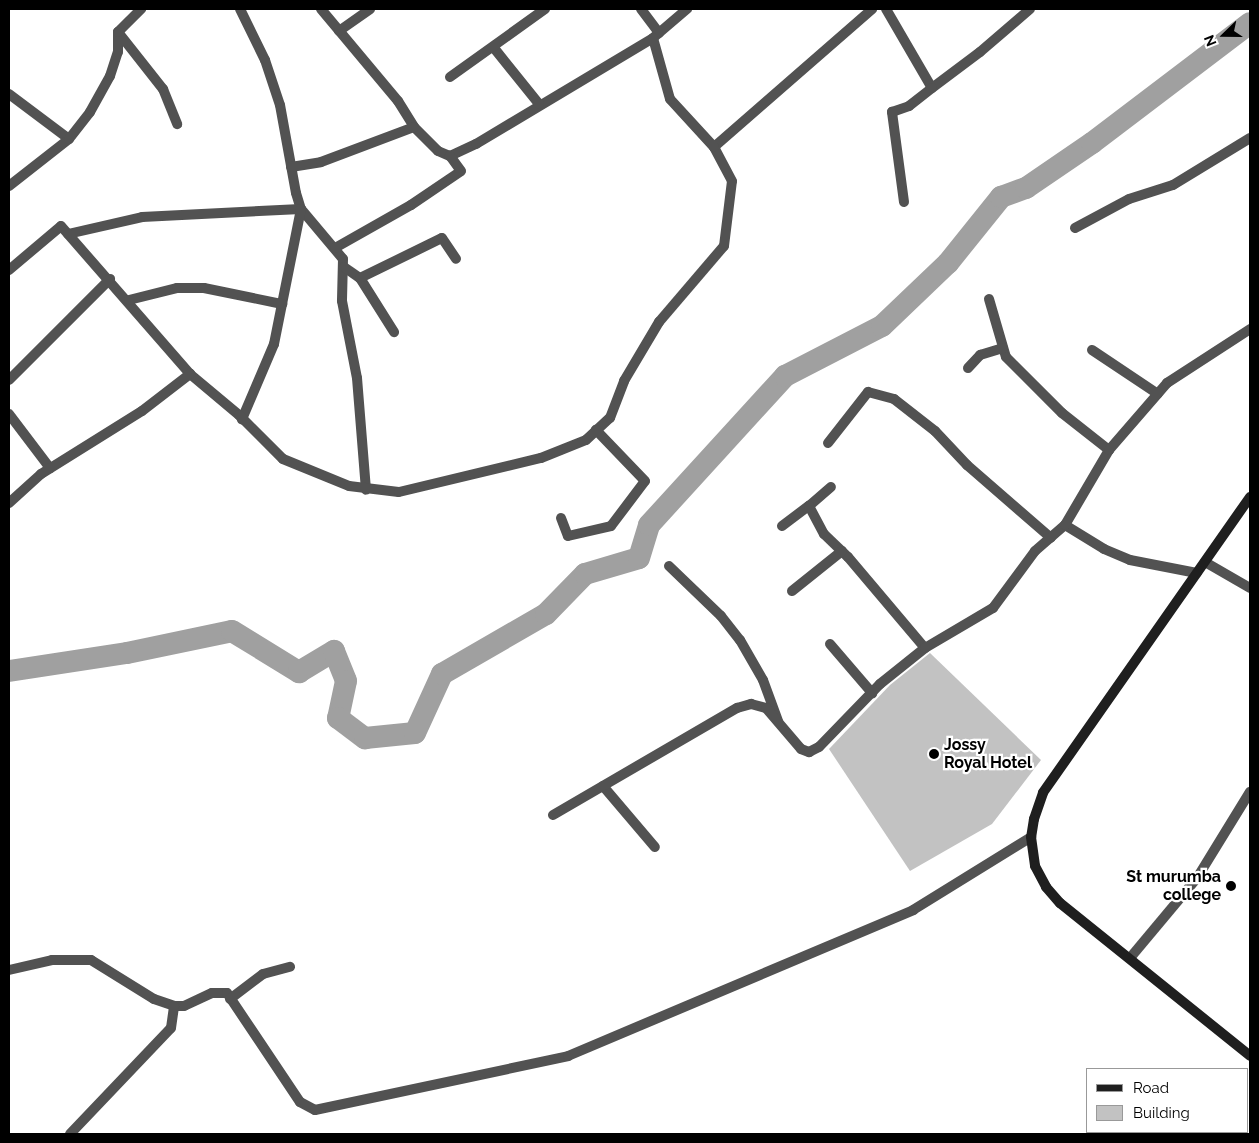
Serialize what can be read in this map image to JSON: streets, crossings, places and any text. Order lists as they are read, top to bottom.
{
  "places": ["Jossy Royal Hotel", "St murumba college"],
  "legend": ["Road", "Building"],
  "north": "left"
}
